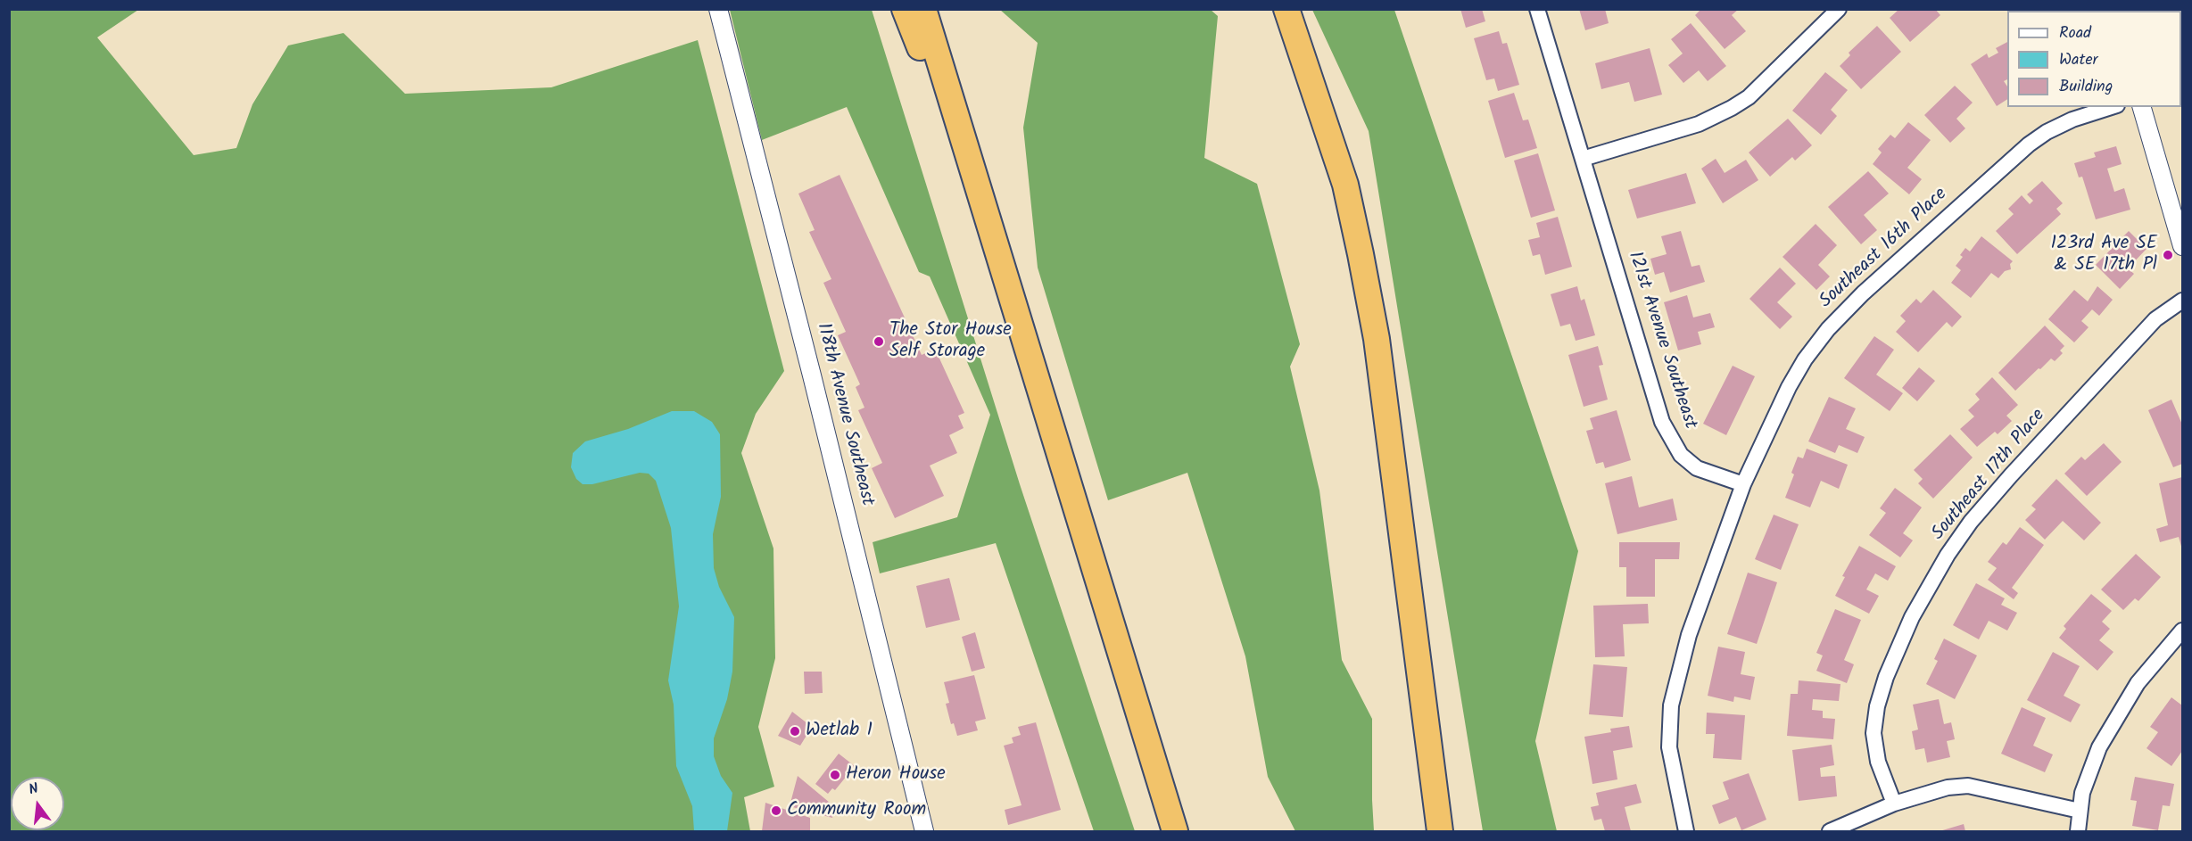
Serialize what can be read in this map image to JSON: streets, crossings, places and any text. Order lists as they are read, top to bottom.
{
  "streets": {
    "street": [
      "Southeast 16th Place",
      "121st Avenue Southeast",
      "118th Avenue Southeast",
      "Southeast 17th Place"
    ]
  },
  "crossings": [
    ["Southeast 16th Place", "121st Avenue Southeast"]
  ],
  "places": [
    "123rd Ave SE & SE 17th Pl",
    "The Stor House Self Storage",
    "Wetlab 1",
    "Heron House",
    "Community Room"
  ],
  "legend": ["Road", "Water", "Building"],
  "north": "top"
}
